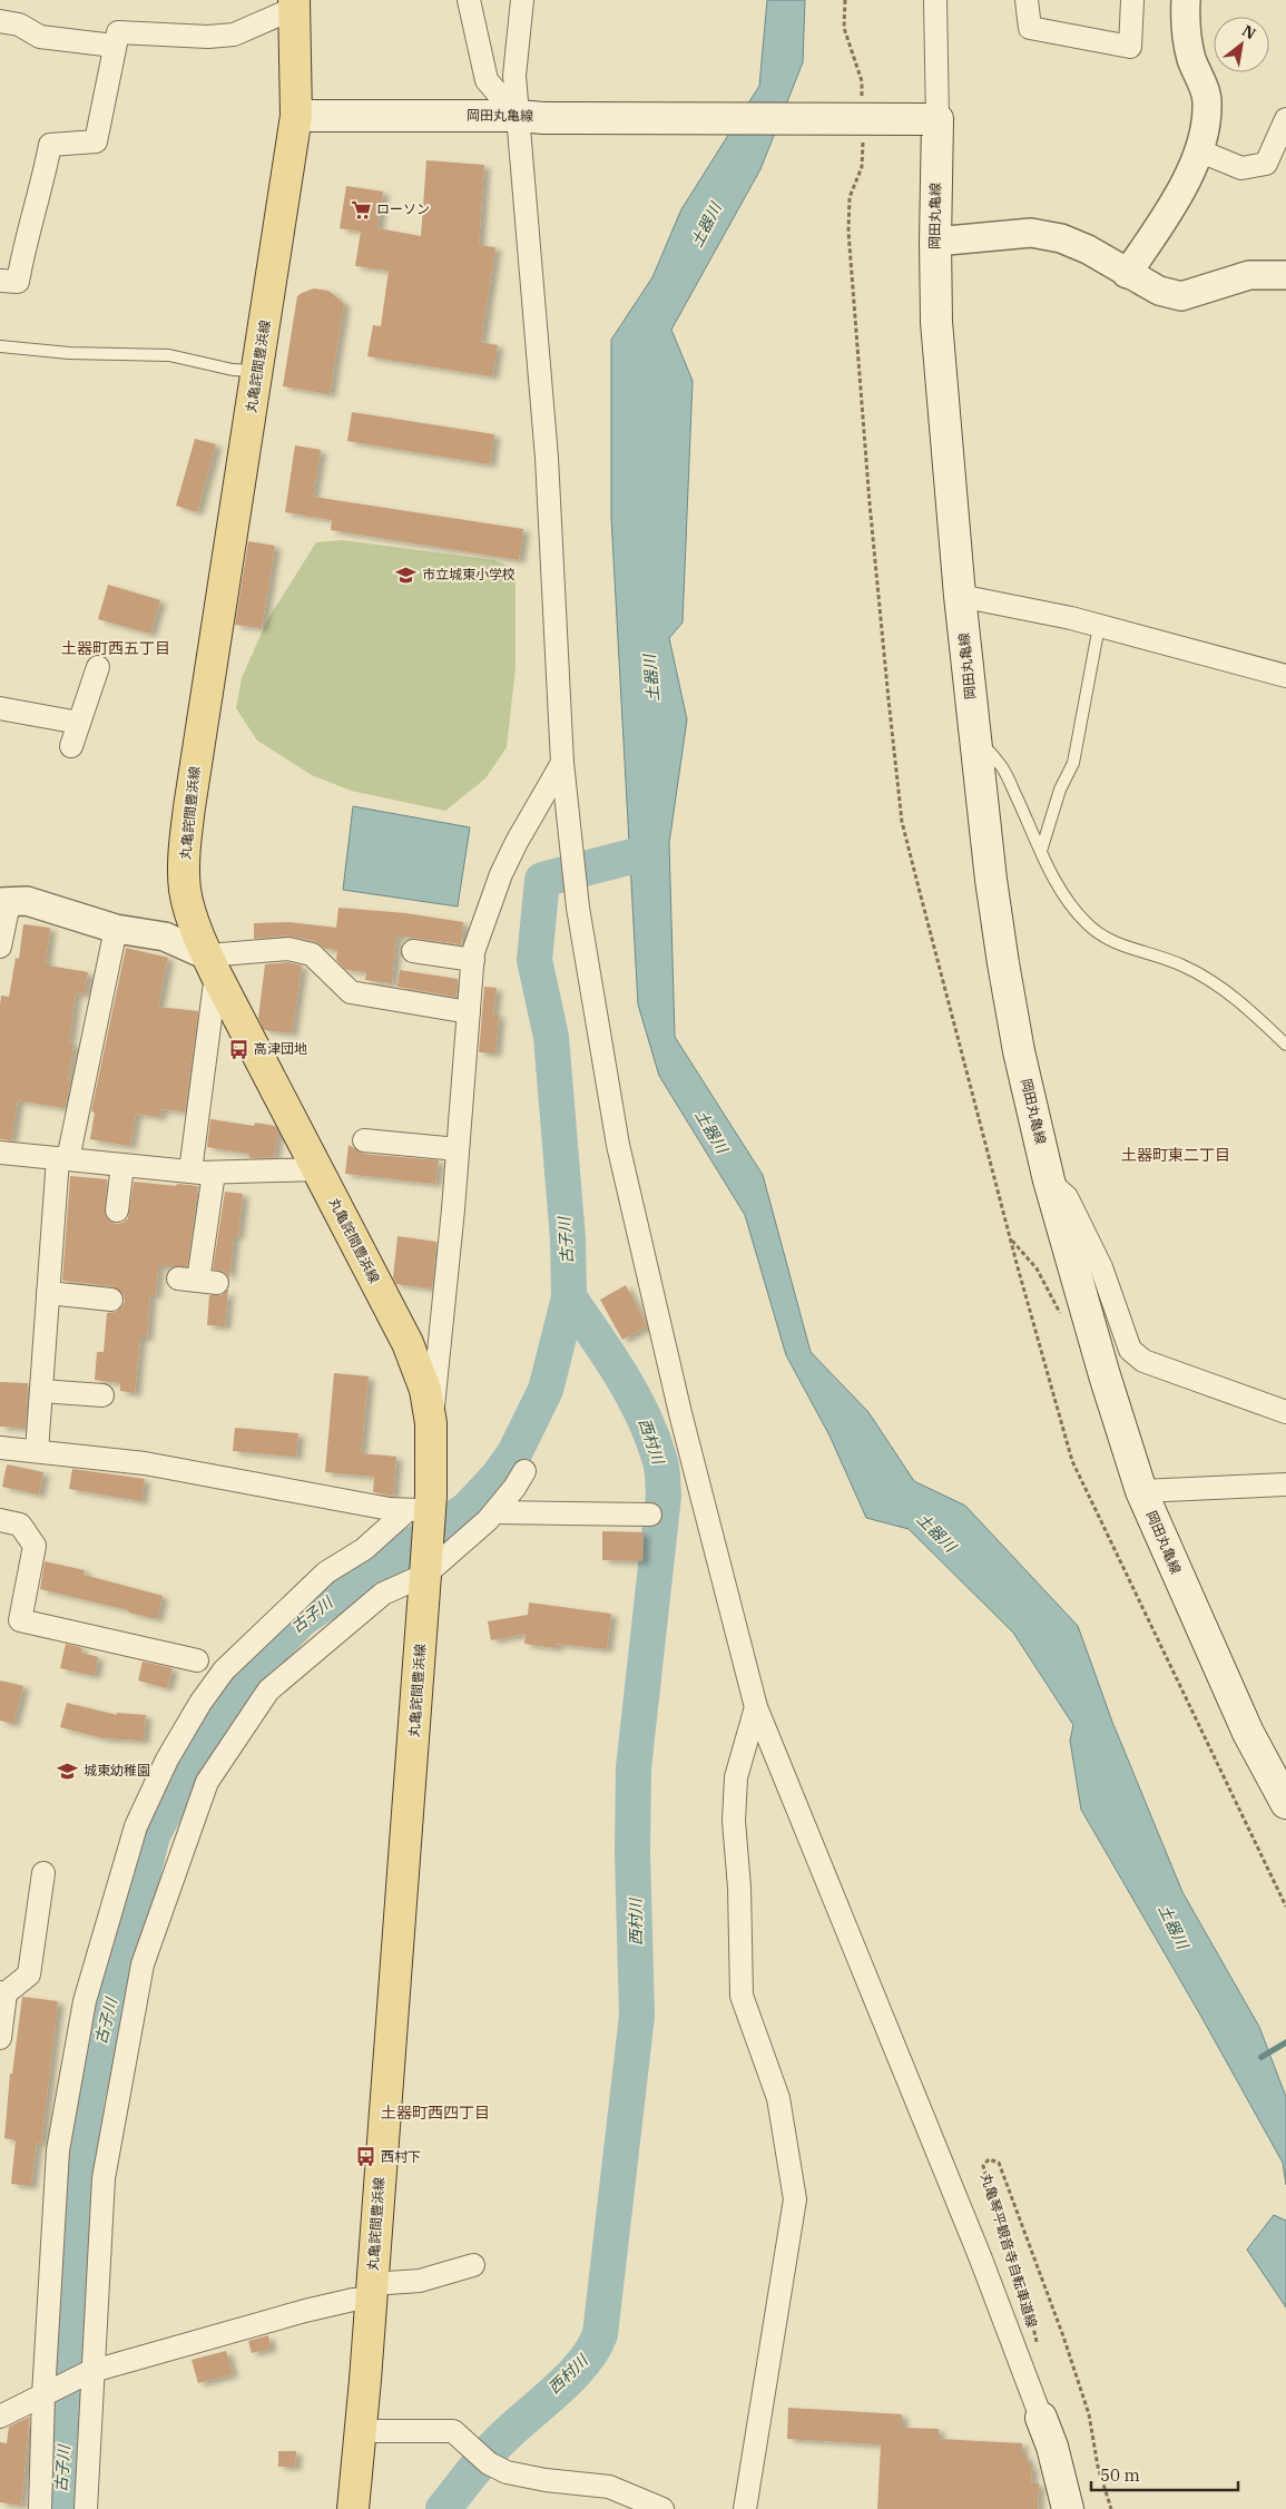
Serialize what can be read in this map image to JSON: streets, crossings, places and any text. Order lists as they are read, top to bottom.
{
  "streets": {
    "main road": ["岡田丸亀線", "丸亀詫間豊浜線"],
    "path": ["丸亀琴平観音寺自転車道線"]
  },
  "crossings": [
    ["岡田丸亀線", "丸亀詫間豊浜線"]
  ],
  "districts": ["土器町西五丁目", "土器町東二丁目", "土器町西四丁目"],
  "water": ["土器川", "古子川", "西村川"],
  "places": {
    "supermarket": ["ローソン"],
    "school or university": ["市立城東小学校", "城東幼稚園"],
    "bus stop": ["高津団地", "西村下"]
  },
  "scale_bar": "50 m",
  "north": "top right"
}
